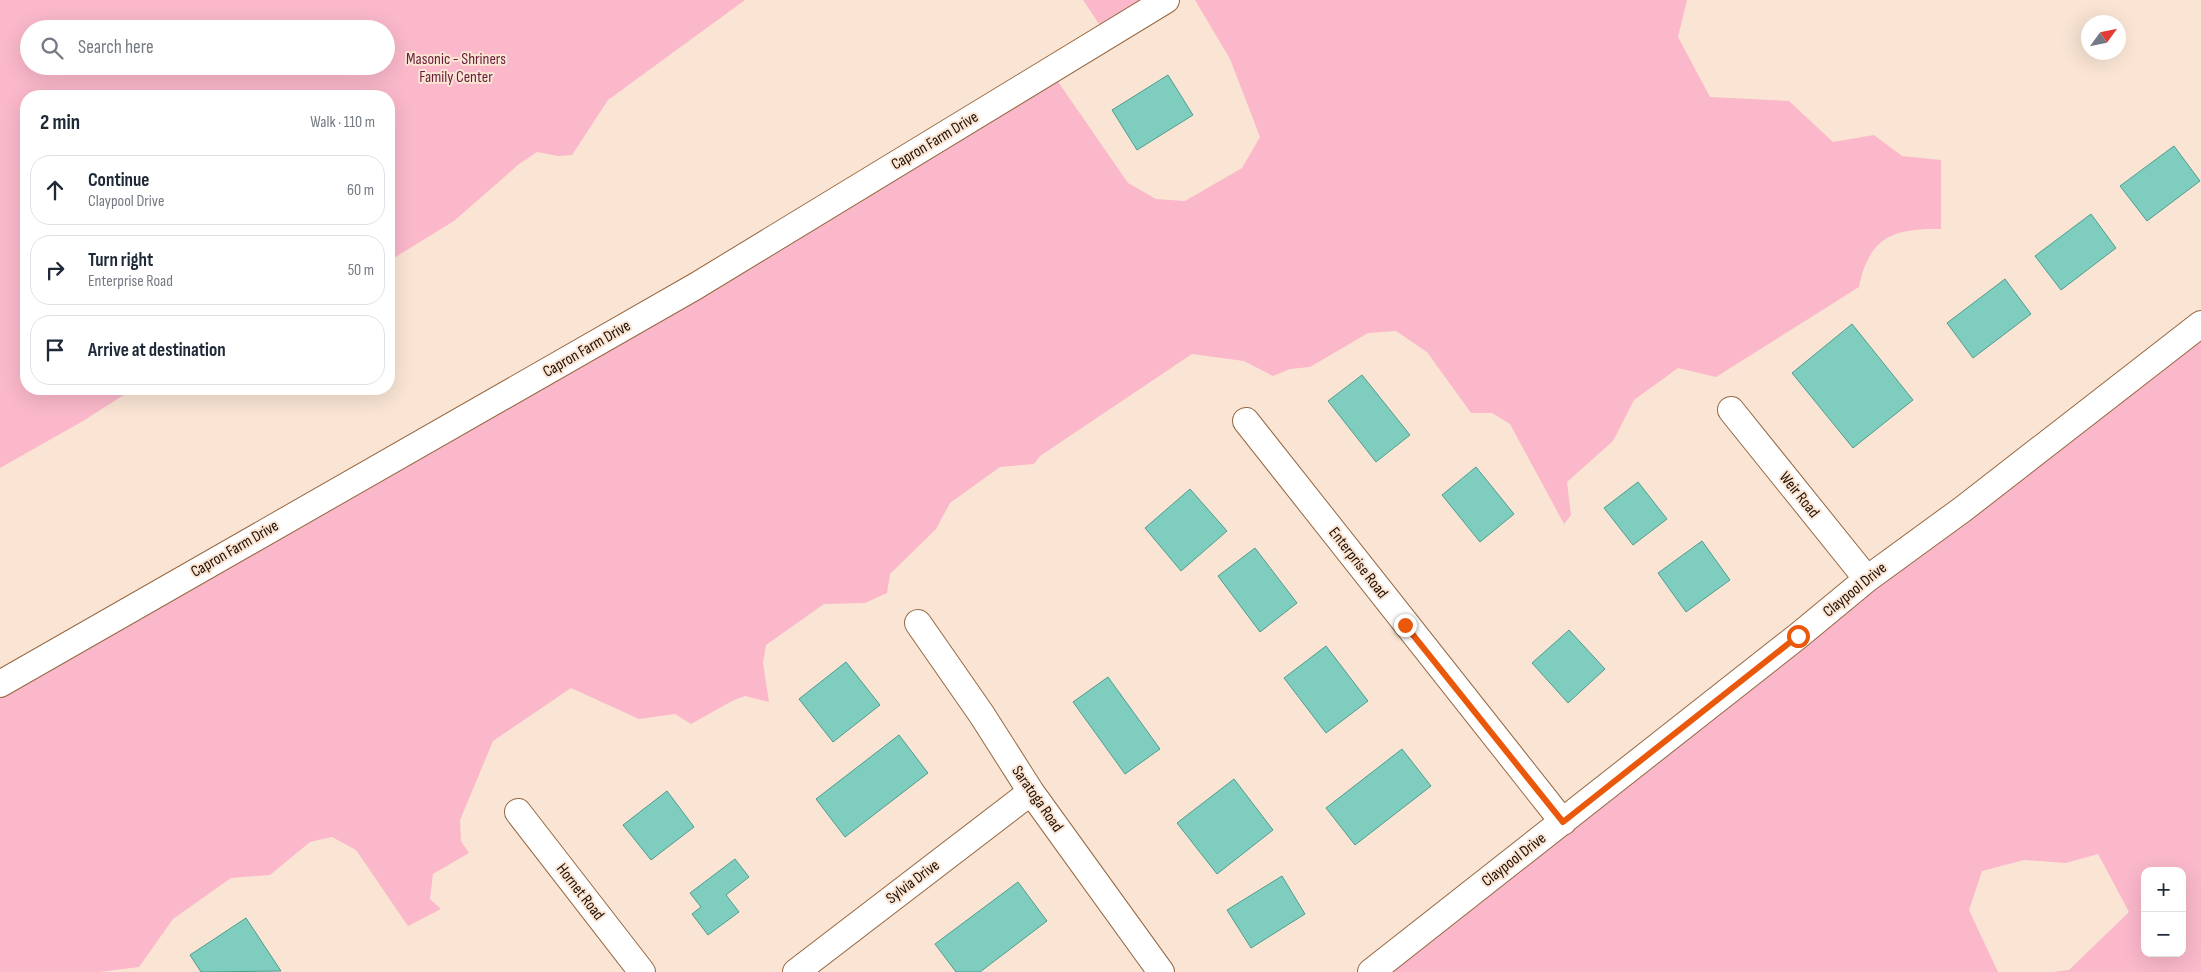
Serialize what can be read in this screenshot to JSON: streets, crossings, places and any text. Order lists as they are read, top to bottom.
{
  "streets": {
    "street": [
      "Capron Farm Drive",
      "Weir Road",
      "Enterprise Road",
      "Claypool Drive",
      "Saratoga Road",
      "Sylvia Drive",
      "Hornet Road"
    ]
  },
  "crossings": [
    ["Weir Road", "Claypool Drive"],
    ["Enterprise Road", "Claypool Drive"],
    ["Saratoga Road", "Sylvia Drive"]
  ],
  "parks": ["Masonic - Shriners Family Center"],
  "north": "top right",
  "page": {
    "search": "Search here",
    "heading": ["2 min", "Walk · 110 m"],
    "list": [
      ["Continue", "Claypool Drive", "60 m"],
      ["Turn right", "Enterprise Road", "50 m"],
      "Arrive at destination"
    ],
    "map_buttons": ["+", "−"]
  }
}
